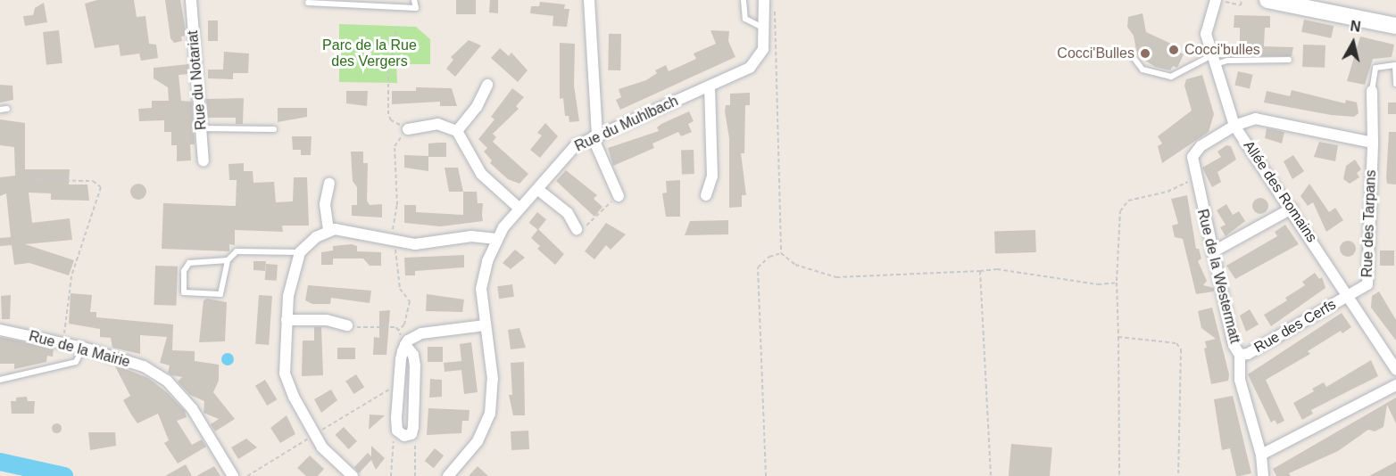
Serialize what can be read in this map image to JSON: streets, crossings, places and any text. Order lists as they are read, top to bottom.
{
  "streets": {
    "street": [
      "Rue du Notariat",
      "Rue du Muhlbach",
      "Allée des Romains",
      "Rue des Tarpans",
      "Rue de la Westermatt",
      "Rue des Cerfs",
      "Rue de la Mairie"
    ]
  },
  "crossings": [
    ["Allée des Romains", "Rue des Tarpans"],
    ["Allée des Romains", "Rue de la Westermatt"],
    ["Allée des Romains", "Rue des Cerfs"],
    ["Rue des Tarpans", "Rue des Cerfs"],
    ["Rue de la Westermatt", "Rue des Cerfs"]
  ],
  "parks": ["Parc de la Rue des Vergers"],
  "places": ["Cocci'bulles", "Cocci'Bulles"],
  "north": "top"
}
